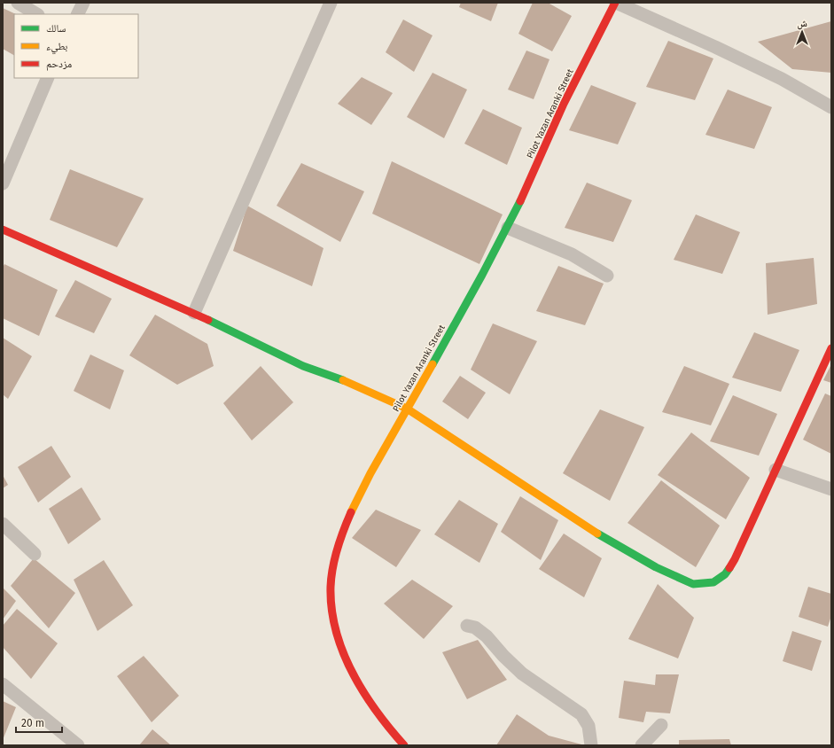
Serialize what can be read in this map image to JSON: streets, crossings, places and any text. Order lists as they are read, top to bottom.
{
  "streets": {
    "street": ["Pilot Yazan Aranki Street"]
  },
  "legend": ["سالك", "بطيء", "مزدحم"],
  "scale_bar": "20 m",
  "north": "top"
}
